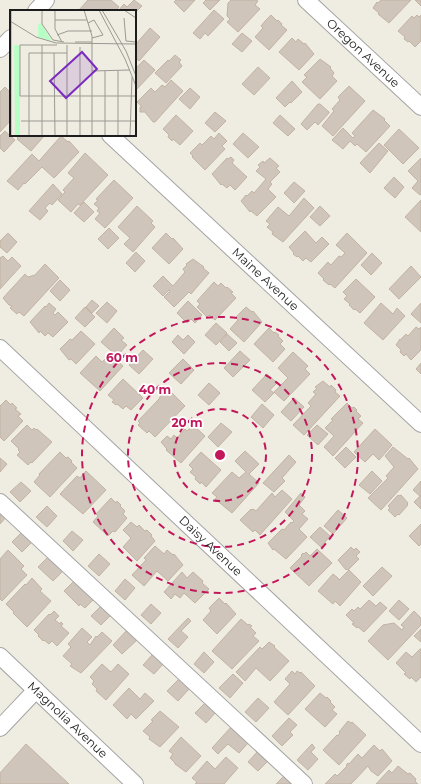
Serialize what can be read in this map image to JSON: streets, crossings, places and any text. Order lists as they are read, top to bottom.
{
  "streets": {
    "street": [
      "Oregon Avenue",
      "Maine Avenue",
      "Daisy Avenue",
      "Magnolia Avenue"
    ]
  },
  "rings": ["60 m", "40 m", "20 m"]
}
